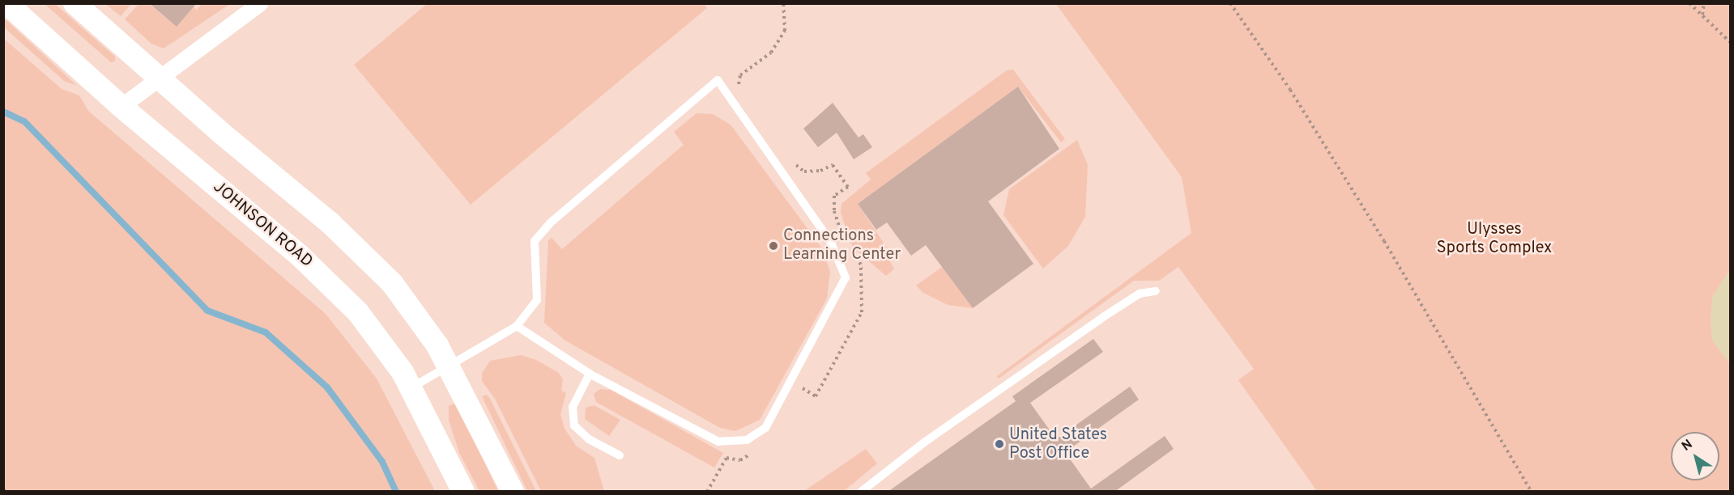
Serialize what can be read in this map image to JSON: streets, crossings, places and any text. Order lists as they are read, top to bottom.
{
  "streets": {
    "main road": ["JOHNSON ROAD"]
  },
  "parks": ["Ulysses Sports Complex"],
  "places": ["Connections Learning Center", "United States Post Office"],
  "north": "top left"
}
